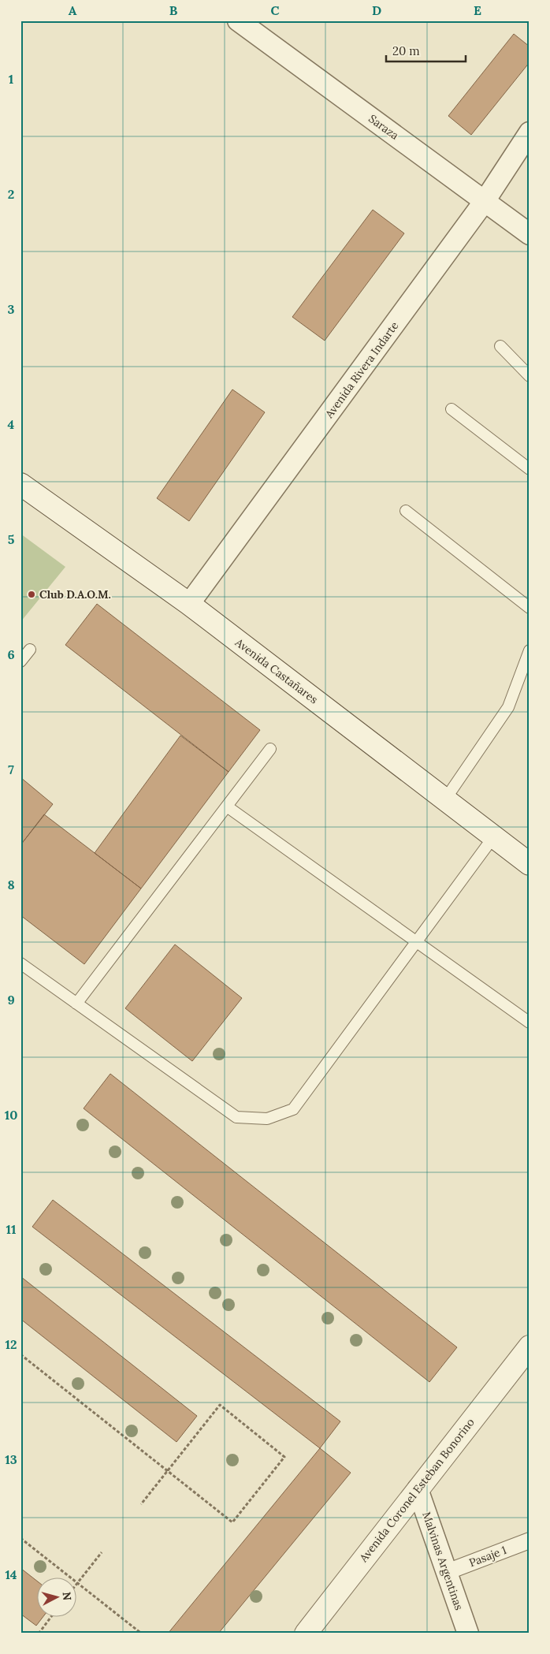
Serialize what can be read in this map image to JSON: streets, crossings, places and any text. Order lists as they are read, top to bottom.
{
  "streets": {
    "main road": ["Avenida Castañares", "Avenida Coronel Esteban Bonorino"],
    "street": [
      "Saraza",
      "Avenida Rivera Indarte",
      "Pasaje 1",
      "Malvinas Argentinas"
    ]
  },
  "crossings": [
    ["Saraza", "Avenida Rivera Indarte"],
    ["Avenida Rivera Indarte", "Avenida Castañares"],
    ["Avenida Coronel Esteban Bonorino", "Malvinas Argentinas"],
    ["Pasaje 1", "Malvinas Argentinas"]
  ],
  "places": ["Club D.A.O.M."],
  "scale_bar": "20 m",
  "north": "right",
  "grid": {
    "columns": [
      "A",
      "B",
      "C",
      "D",
      "E"
    ],
    "rows": [
      "1",
      "2",
      "3",
      "4",
      "5",
      "6",
      "7",
      "8",
      "9",
      "10",
      "11",
      "12",
      "13",
      "14"
    ]
  }
}
